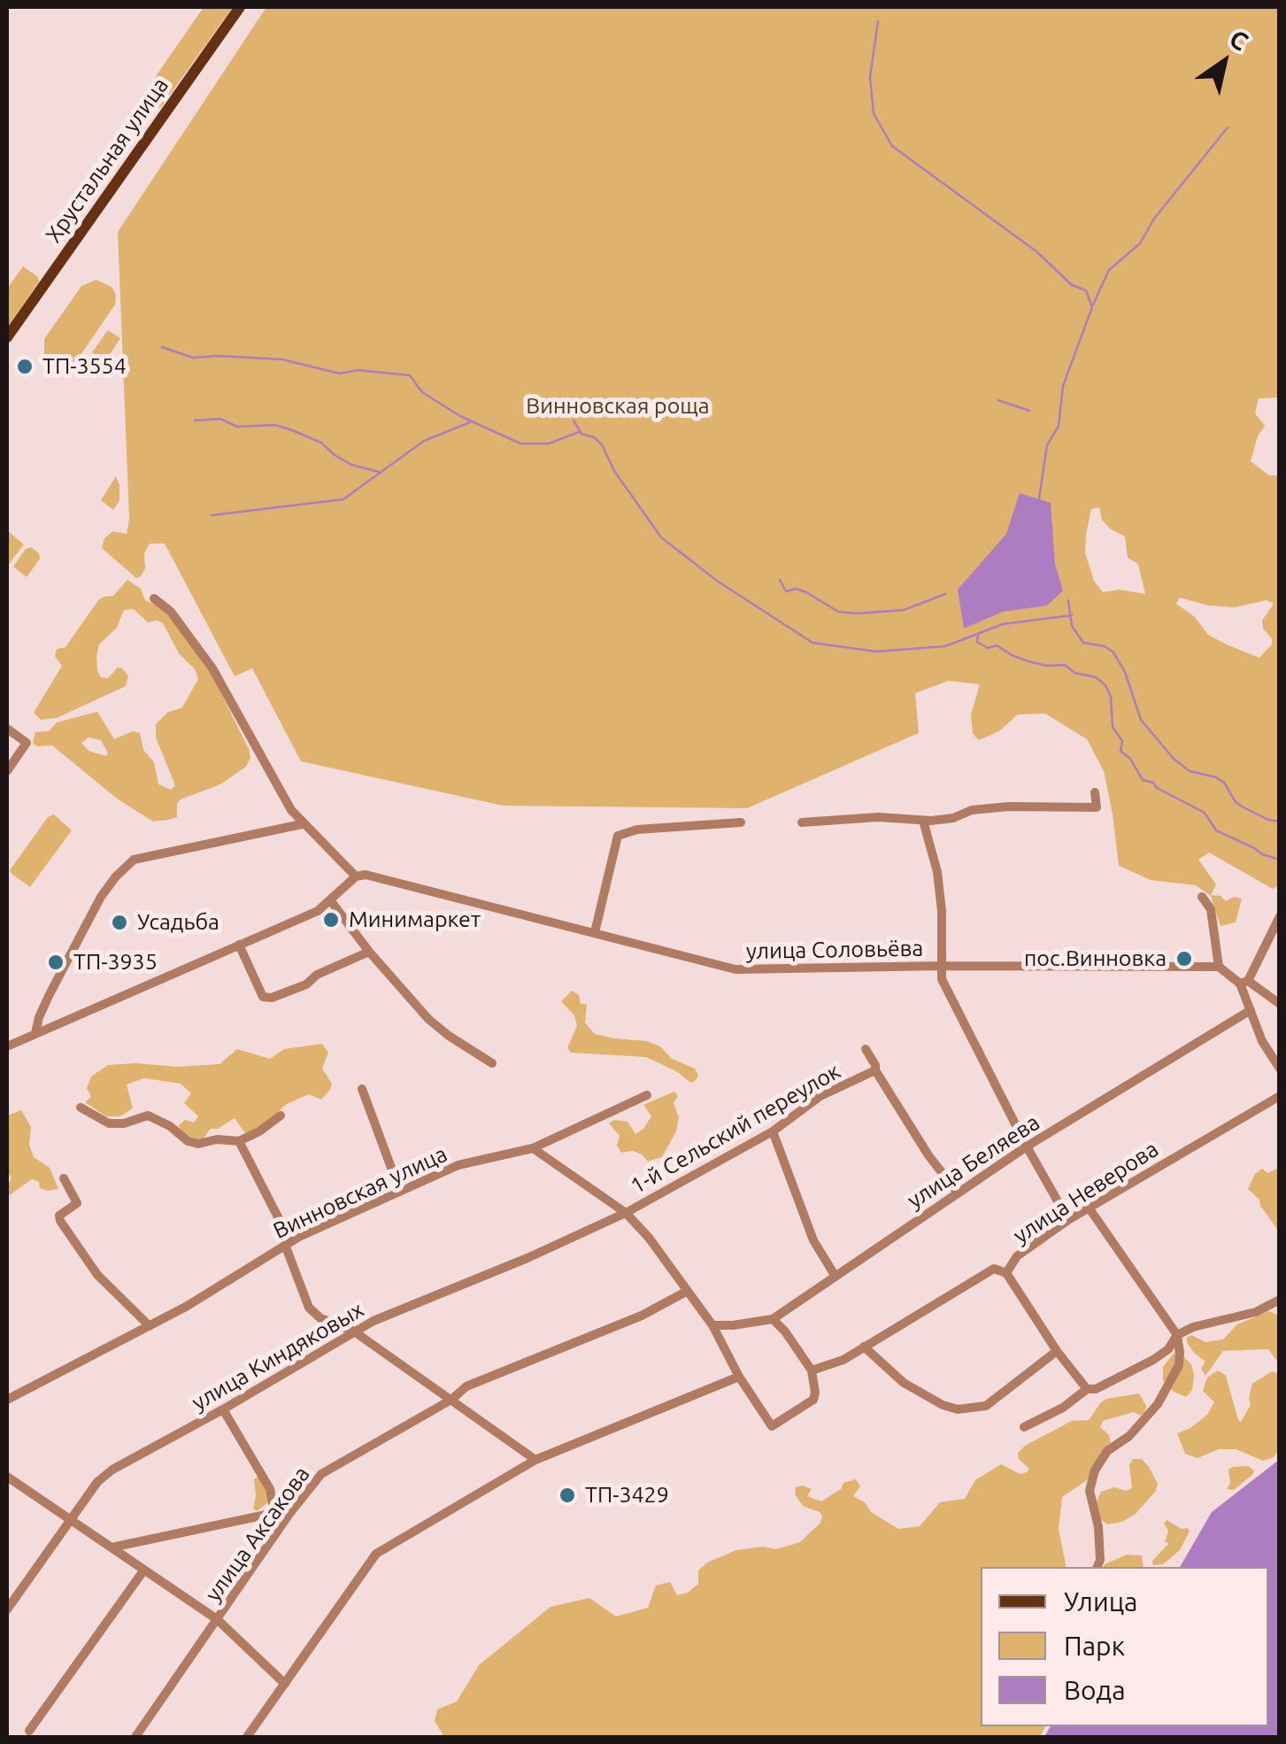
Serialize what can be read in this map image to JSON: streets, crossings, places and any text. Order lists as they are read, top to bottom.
{
  "streets": {
    "main road": ["Хрустальная улица"],
    "street": [
      "улица Соловьёва",
      "1-й Сельский переулок",
      "улица Беляева",
      "Винновская улица",
      "улица Неверова",
      "улица Киндяковых",
      "улица Аксакова"
    ]
  },
  "crossings": [
    ["1-й Сельский переулок", "улица Беляева"],
    ["1-й Сельский переулок", "улица Киндяковых"]
  ],
  "parks": ["Винновская роща"],
  "places": [
    "ТП-3554",
    "Минимаркет",
    "Усадьба",
    "пос.Винновка",
    "ТП-3935",
    "ТП-3429"
  ],
  "legend": ["Улица", "Парк", "Вода"],
  "north": "top right"
}
